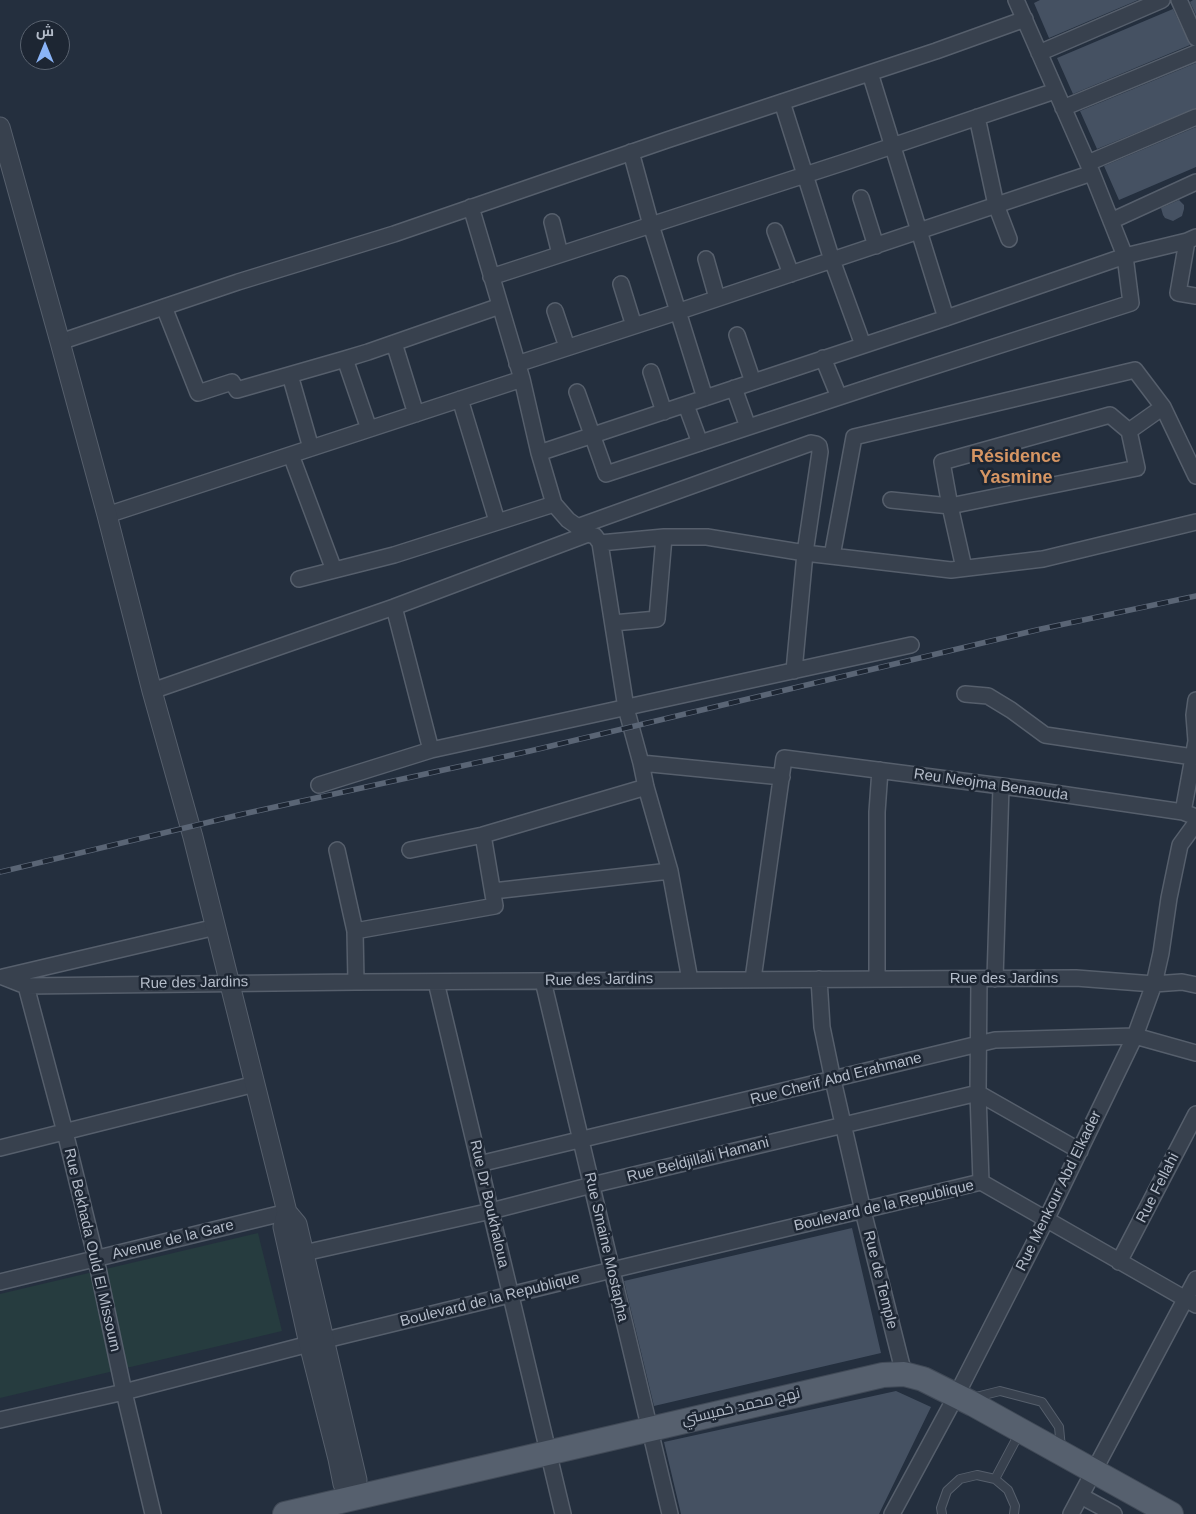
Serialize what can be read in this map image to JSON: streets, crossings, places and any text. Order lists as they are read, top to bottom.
{
  "streets": {
    "main road": ["نهج محمد خميستي"],
    "street": [
      "Reu Neojma Benaouda",
      "Rue des Jardins",
      "Rue Cherif Abd Erahmane",
      "Rue Beldjillali Hamani",
      "Rue Fellahi",
      "Rue Menkour Abd Elkader",
      "Rue Dr Boukhaloua",
      "Boulevard de la Republique",
      "Avenue de la Gare",
      "Rue Smaine Mostapha",
      "Rue Bekhada Ould El Missoum",
      "Rue de Temple"
    ]
  },
  "crossings": [
    ["Rue des Jardins", "Rue Menkour Abd Elkader"],
    ["Rue des Jardins", "Rue Dr Boukhaloua"],
    ["Rue des Jardins", "Rue Smaine Mostapha"],
    ["Rue des Jardins", "Rue Bekhada Ould El Missoum"],
    ["Rue des Jardins", "Rue de Temple"],
    ["Rue Cherif Abd Erahmane", "Rue Menkour Abd Elkader"],
    ["Rue Cherif Abd Erahmane", "Rue Dr Boukhaloua"],
    ["Rue Cherif Abd Erahmane", "Rue Smaine Mostapha"],
    ["Rue Cherif Abd Erahmane", "Rue de Temple"],
    ["Rue Beldjillali Hamani", "Rue Dr Boukhaloua"],
    ["Rue Beldjillali Hamani", "Rue Smaine Mostapha"],
    ["Rue Beldjillali Hamani", "Rue de Temple"],
    ["Rue Menkour Abd Elkader", "نهج محمد خميستي"],
    ["Rue Dr Boukhaloua", "Boulevard de la Republique"],
    ["Rue Dr Boukhaloua", "نهج محمد خميستي"],
    ["Boulevard de la Republique", "Rue Smaine Mostapha"],
    ["Boulevard de la Republique", "Rue Bekhada Ould El Missoum"],
    ["Boulevard de la Republique", "Rue de Temple"],
    ["Avenue de la Gare", "Rue Bekhada Ould El Missoum"],
    ["Rue Smaine Mostapha", "نهج محمد خميستي"],
    ["Rue de Temple", "نهج محمد خميستي"]
  ],
  "districts": ["Résidence Yasmine"],
  "north": "top"
}
